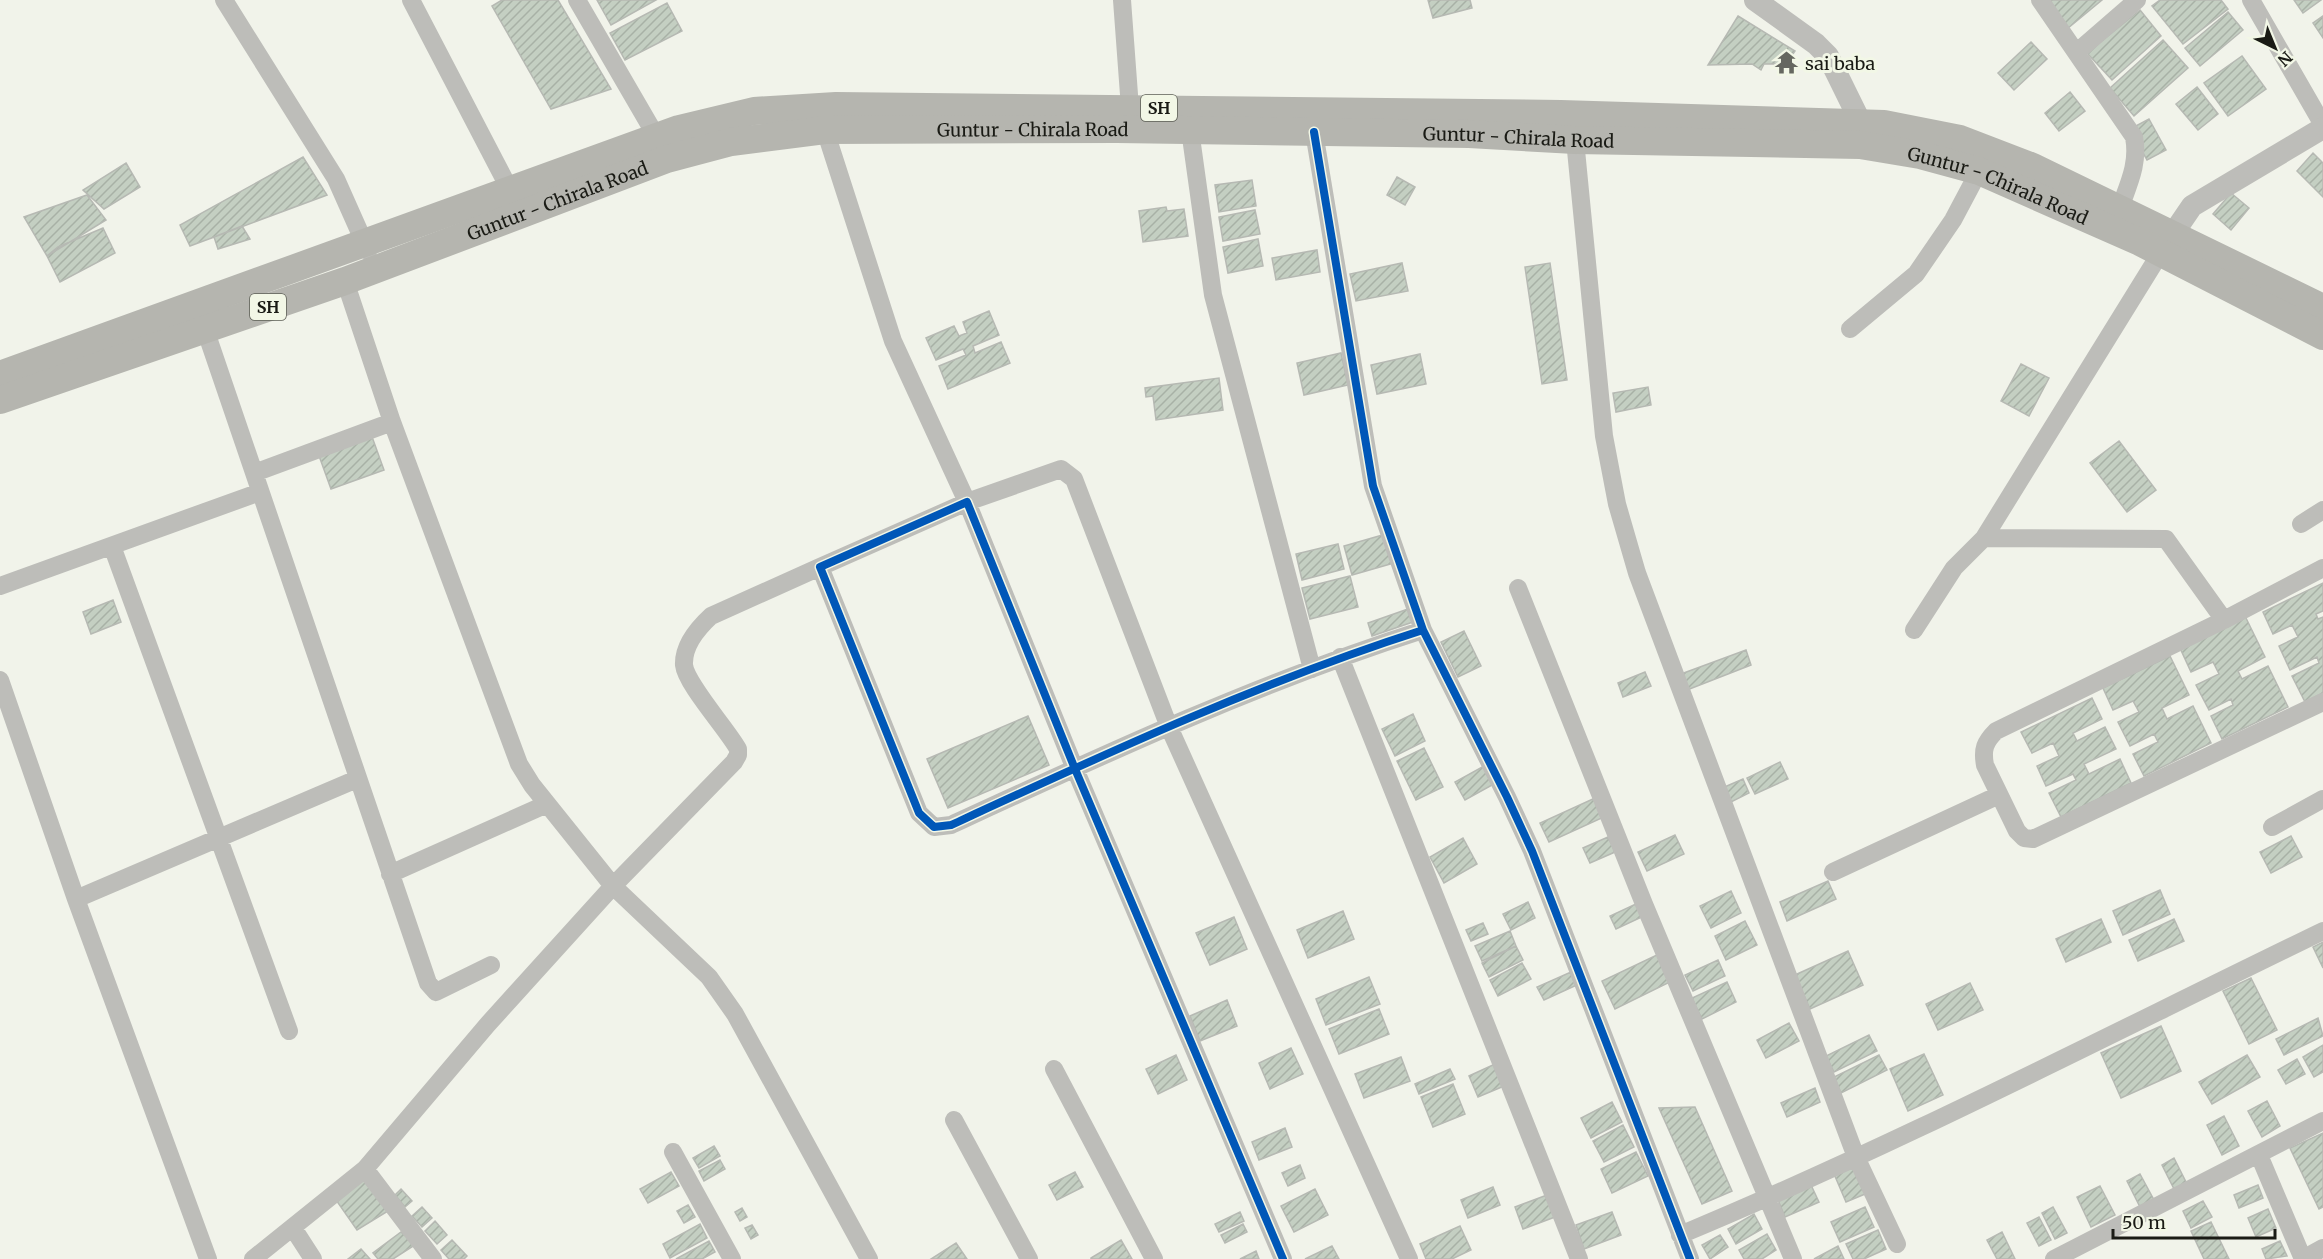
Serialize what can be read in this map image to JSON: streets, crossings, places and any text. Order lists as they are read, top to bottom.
{
  "streets": {
    "main road": ["SH", "Guntur - Chirala Road"]
  },
  "places": {
    "temple": ["sai baba"]
  },
  "scale_bar": "50 m",
  "north": "bottom right"
}
